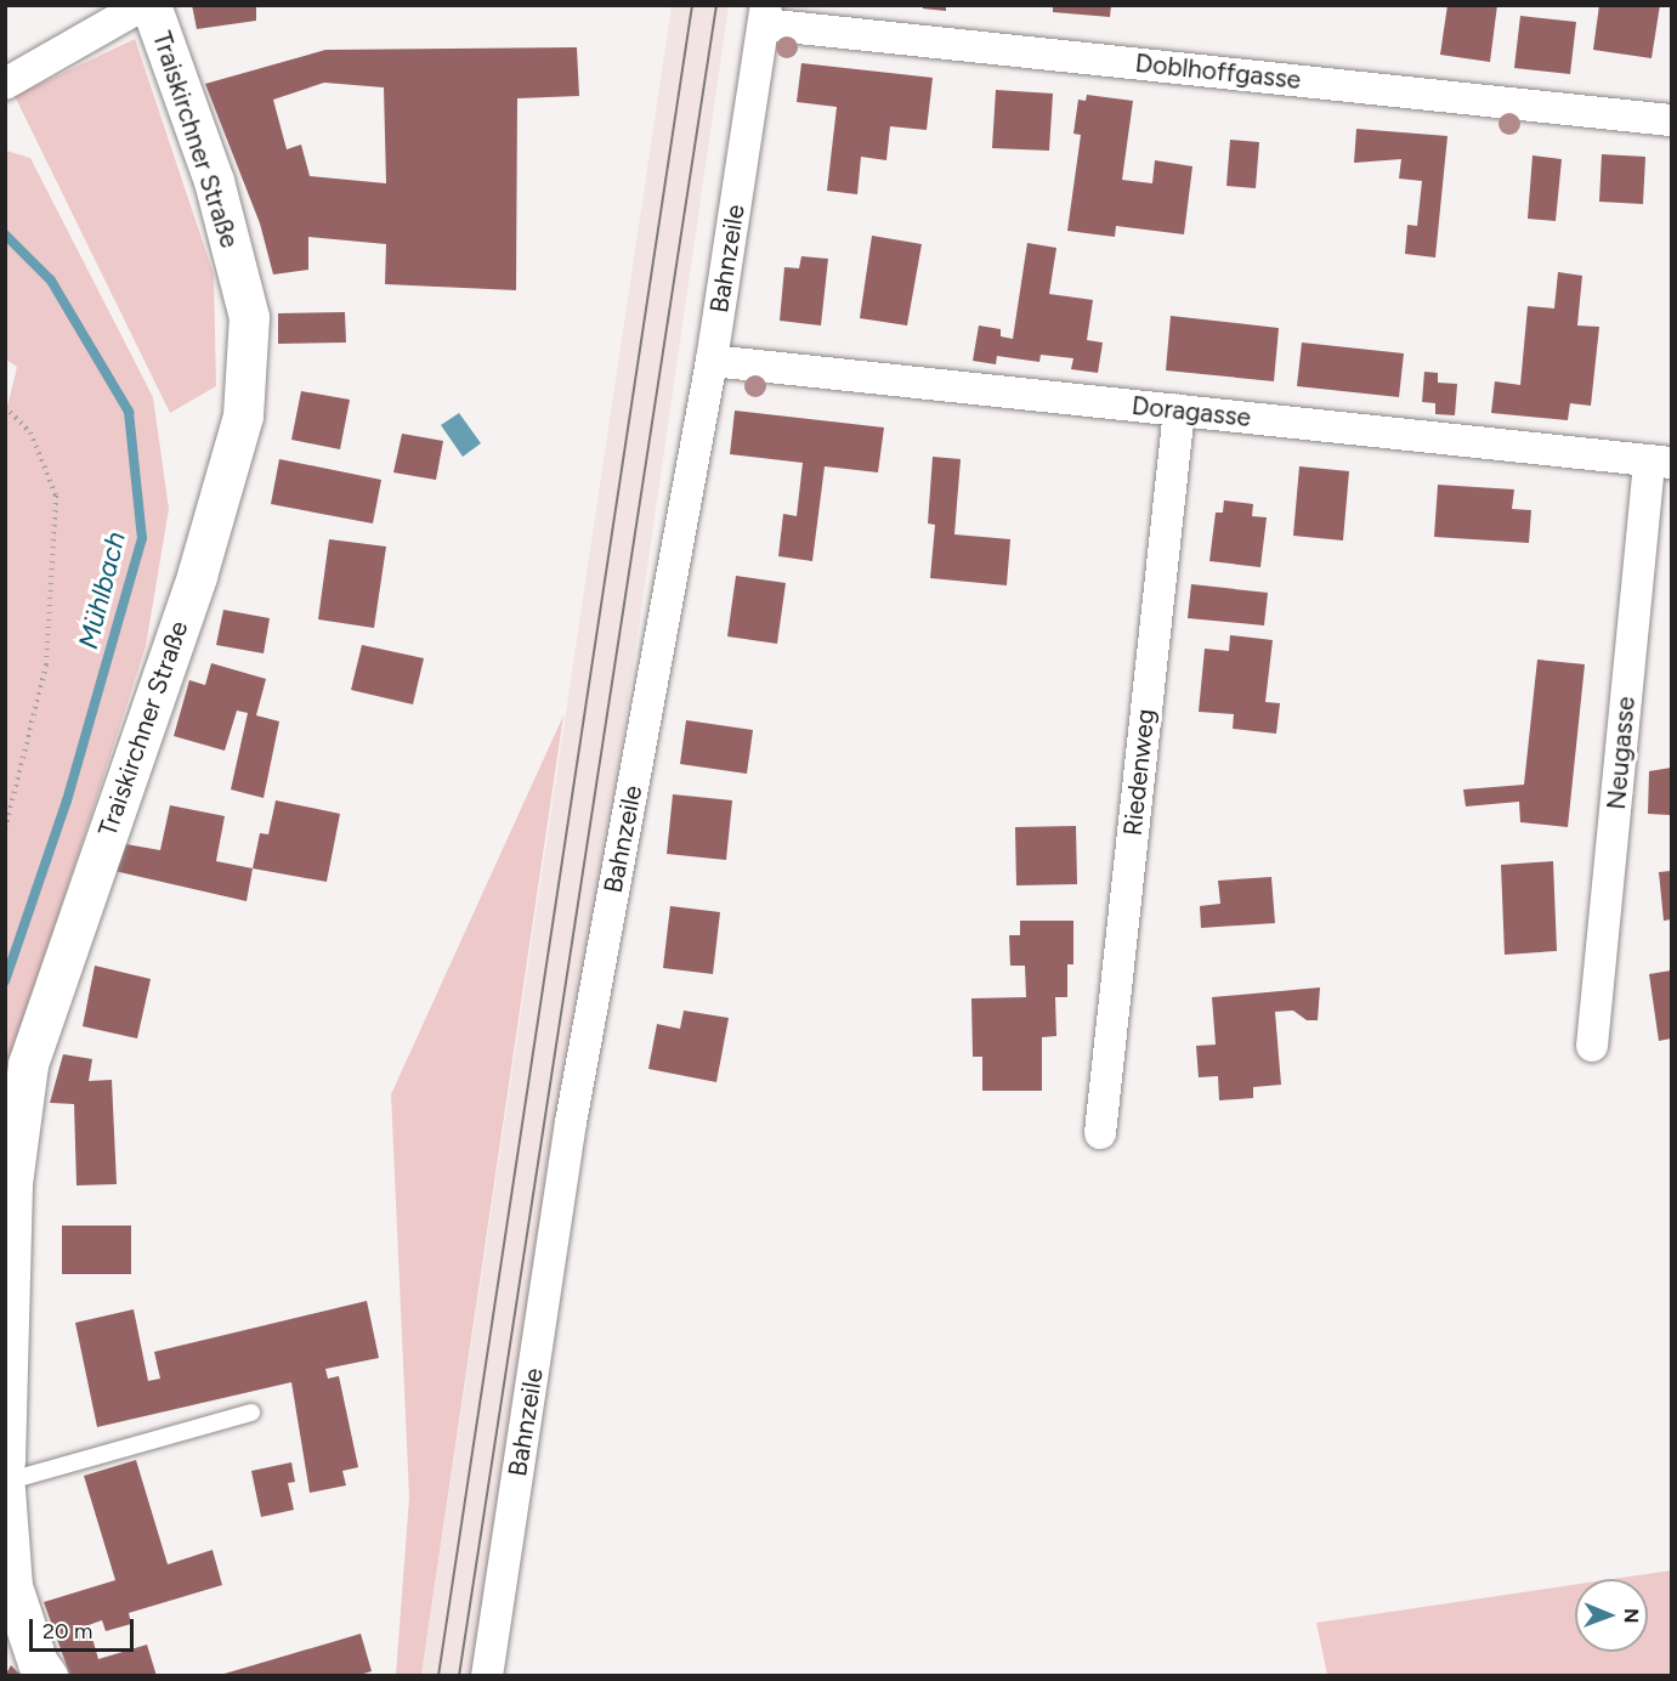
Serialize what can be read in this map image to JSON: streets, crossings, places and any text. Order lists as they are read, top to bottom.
{
  "streets": {
    "street": [
      "Doblhoffgasse",
      "Traiskirchner Straße",
      "Bahnzeile",
      "Doragasse",
      "Neugasse",
      "Riedenweg"
    ]
  },
  "crossings": [
    ["Doblhoffgasse", "Bahnzeile"],
    ["Bahnzeile", "Doragasse"],
    ["Doragasse", "Neugasse"],
    ["Doragasse", "Riedenweg"]
  ],
  "water": ["Mühlbach"],
  "scale_bar": "20 m",
  "north": "right"
}
